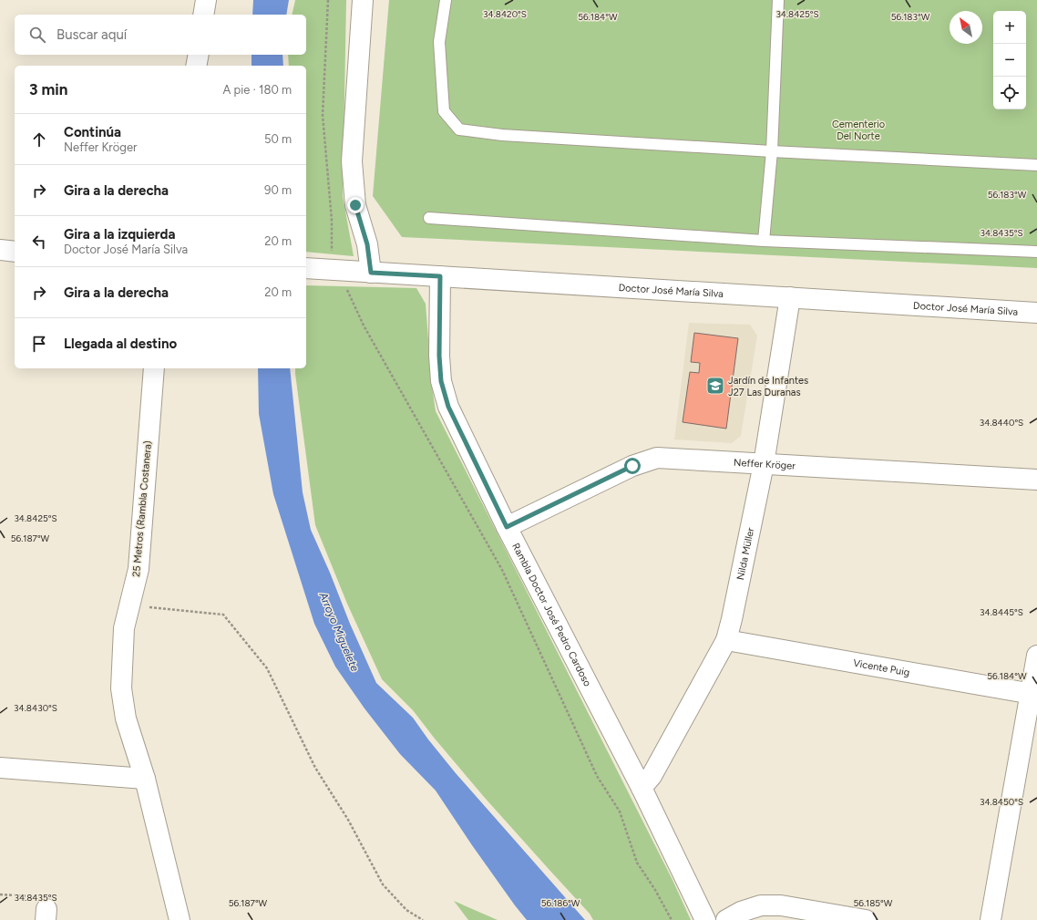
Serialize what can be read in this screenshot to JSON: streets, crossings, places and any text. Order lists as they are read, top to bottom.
{
  "streets": {
    "street": [
      "Doctor José María Silva",
      "Neffer Kröger",
      "25 Metros (Rambla Costanera)",
      "Nilda Müller",
      "Rambla Doctor José Pedro Cardoso",
      "Vicente Puig"
    ]
  },
  "crossings": [
    ["Doctor José María Silva", "Nilda Müller"],
    ["Doctor José María Silva", "Rambla Doctor José Pedro Cardoso"],
    ["Neffer Kröger", "Nilda Müller"],
    ["Neffer Kröger", "Rambla Doctor José Pedro Cardoso"],
    ["Nilda Müller", "Rambla Doctor José Pedro Cardoso"],
    ["Nilda Müller", "Vicente Puig"]
  ],
  "water": ["Arroyo Miguelete"],
  "parks": ["Cementerio Del Norte"],
  "places": {
    "school or university": ["Jardín de Infantes J27 Las Duranas"]
  },
  "north": "top left",
  "page": {
    "map_buttons": ["+", "−"],
    "search": "Buscar aquí",
    "heading": ["3 min", "A pie · 180 m"],
    "list": [
      ["Continúa", "Neffer Kröger", "50 m"],
      ["Gira a la derecha", "90 m"],
      ["Gira a la izquierda", "Doctor José María Silva", "20 m"],
      ["Gira a la derecha", "20 m"],
      "Llegada al destino"
    ]
  },
  "coordinates": [
    "34.8420°S",
    "34.8425°S",
    "56.184°W",
    "56.183°W",
    "34.8435°S",
    "34.8440°S",
    "56.187°W",
    "34.8445°S",
    "34.8430°S",
    "34.8450°S",
    "56.186°W",
    "56.185°W"
  ]
}
